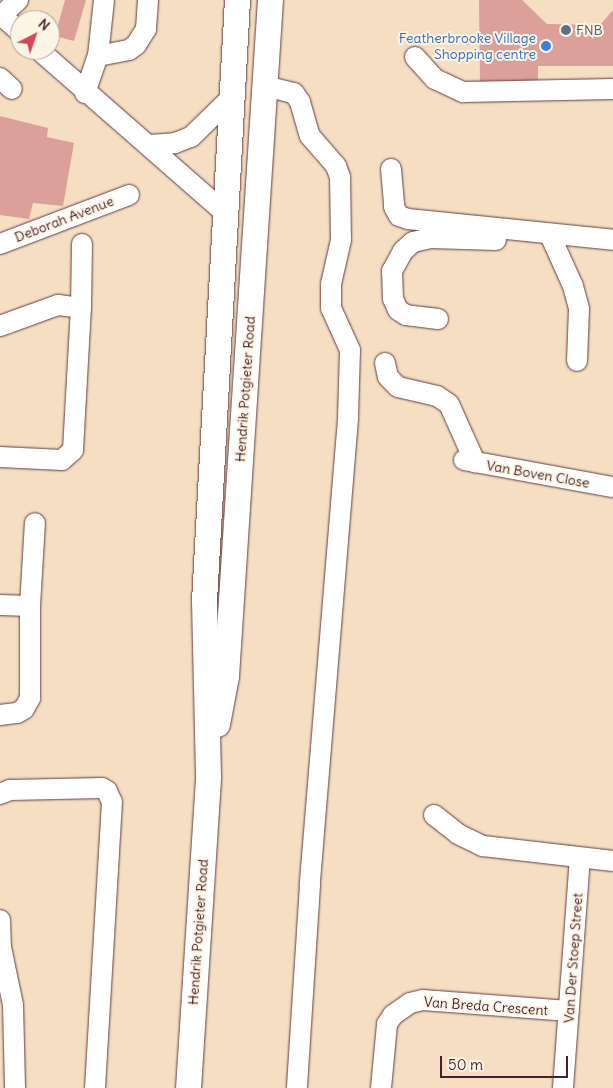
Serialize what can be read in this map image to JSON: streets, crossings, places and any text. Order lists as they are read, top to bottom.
{
  "streets": {
    "main road": ["Hendrik Potgieter Road"],
    "street": [
      "Deborah Avenue",
      "Van Boven Close",
      "Van Der Stoep Street",
      "Van Breda Crescent"
    ]
  },
  "crossings": [
    ["Van Der Stoep Street", "Van Breda Crescent"]
  ],
  "places": ["FNB", "Featherbrooke Village Shopping centre"],
  "scale_bar": "50 m",
  "north": "top right"
}
